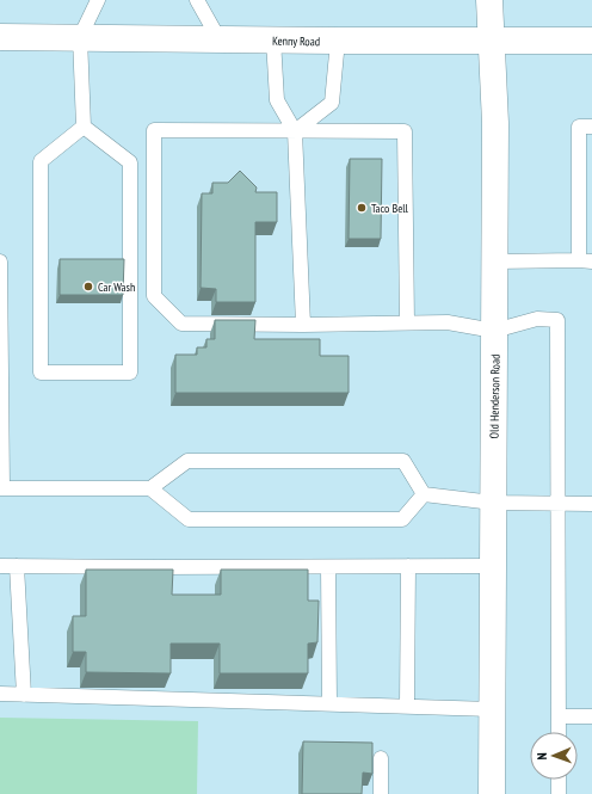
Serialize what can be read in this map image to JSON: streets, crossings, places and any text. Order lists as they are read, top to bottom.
{
  "streets": {
    "street": ["Kenny Road", "Old Henderson Road"]
  },
  "crossings": [
    ["Kenny Road", "Old Henderson Road"]
  ],
  "places": ["Taco Bell", "Car Wash"],
  "north": "left"
}
